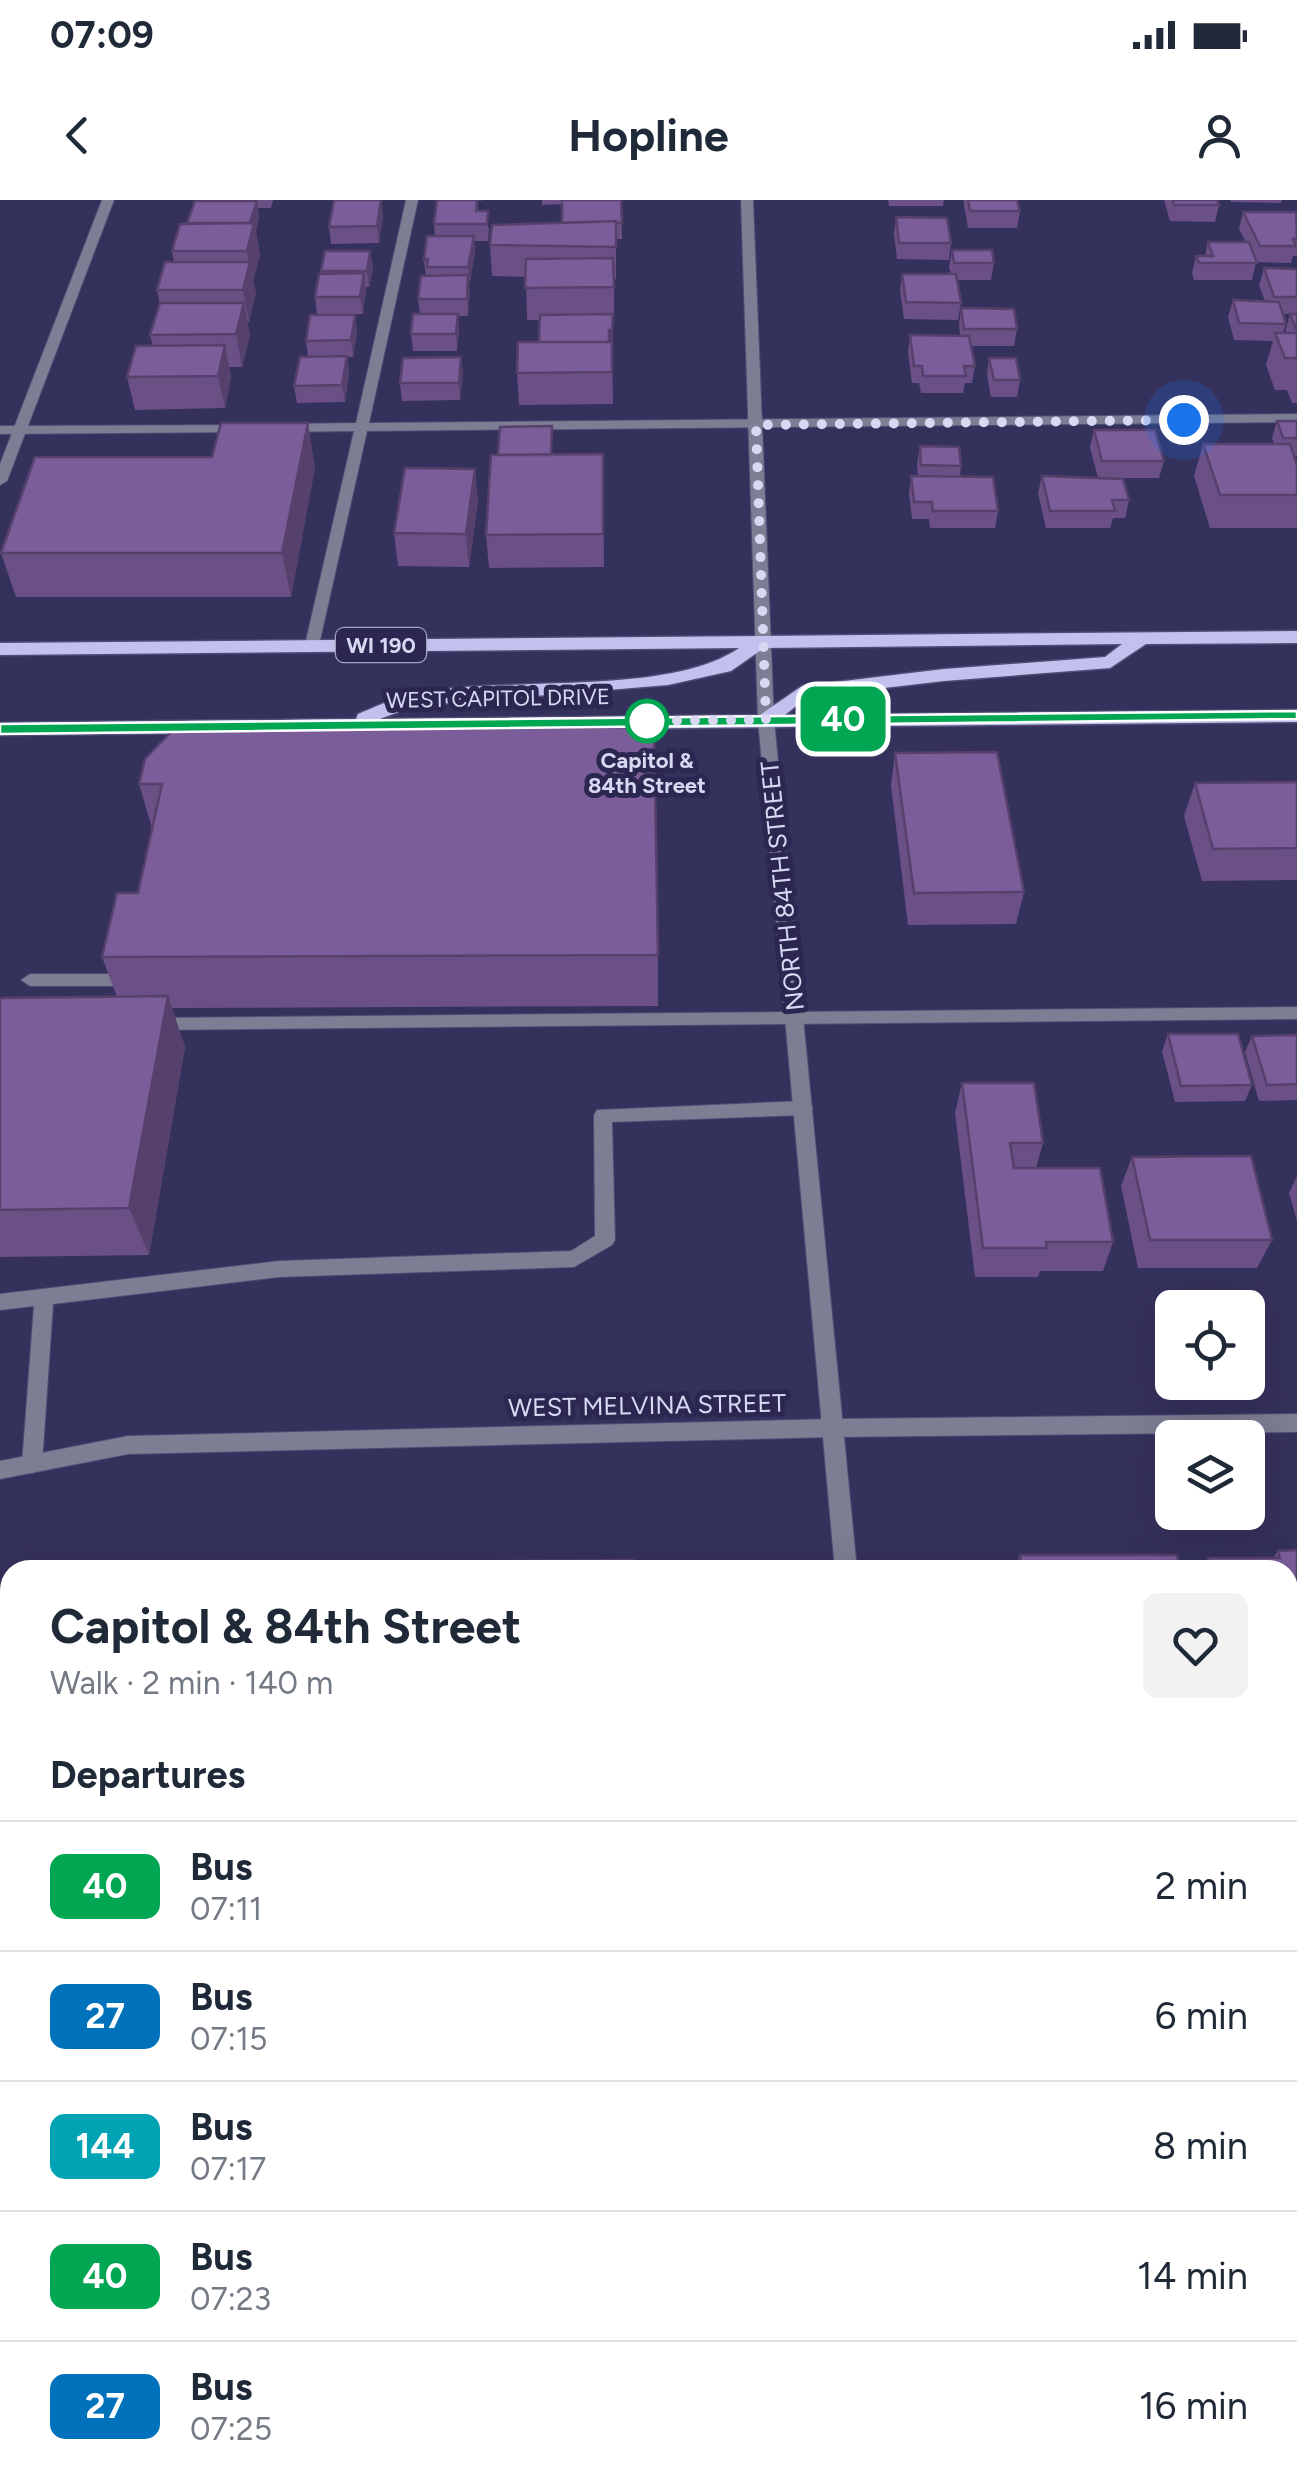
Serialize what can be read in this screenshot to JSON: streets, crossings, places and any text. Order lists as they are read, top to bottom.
{
  "streets": {
    "main road": ["WI 190", "WEST CAPITOL DRIVE"],
    "street": ["NORTH 84TH STREET", "WEST MELVINA STREET"]
  },
  "crossings": [
    ["WI 190", "NORTH 84TH STREET"],
    ["WEST CAPITOL DRIVE", "NORTH 84TH STREET"],
    ["NORTH 84TH STREET", "WEST MELVINA STREET"]
  ],
  "places": ["Capitol & 84th Street"],
  "lines": ["bus line 40"],
  "page": {
    "status": "07:09",
    "header": "Hopline",
    "on_map": "40",
    "heading": [
      ["Capitol & 84th Street", "Walk · 2 min · 140 m"],
      "Departures"
    ],
    "list": [
      {
        "mark": "40",
        "name": "Bus",
        "note": "07:11",
        "value": "2 min"
      },
      {
        "mark": "27",
        "name": "Bus",
        "note": "07:15",
        "value": "6 min"
      },
      {
        "mark": "144",
        "name": "Bus",
        "note": "07:17",
        "value": "8 min"
      },
      {
        "mark": "40",
        "name": "Bus",
        "note": "07:23",
        "value": "14 min"
      },
      {
        "mark": "27",
        "name": "Bus",
        "note": "07:25",
        "value": "16 min"
      }
    ]
  }
}
